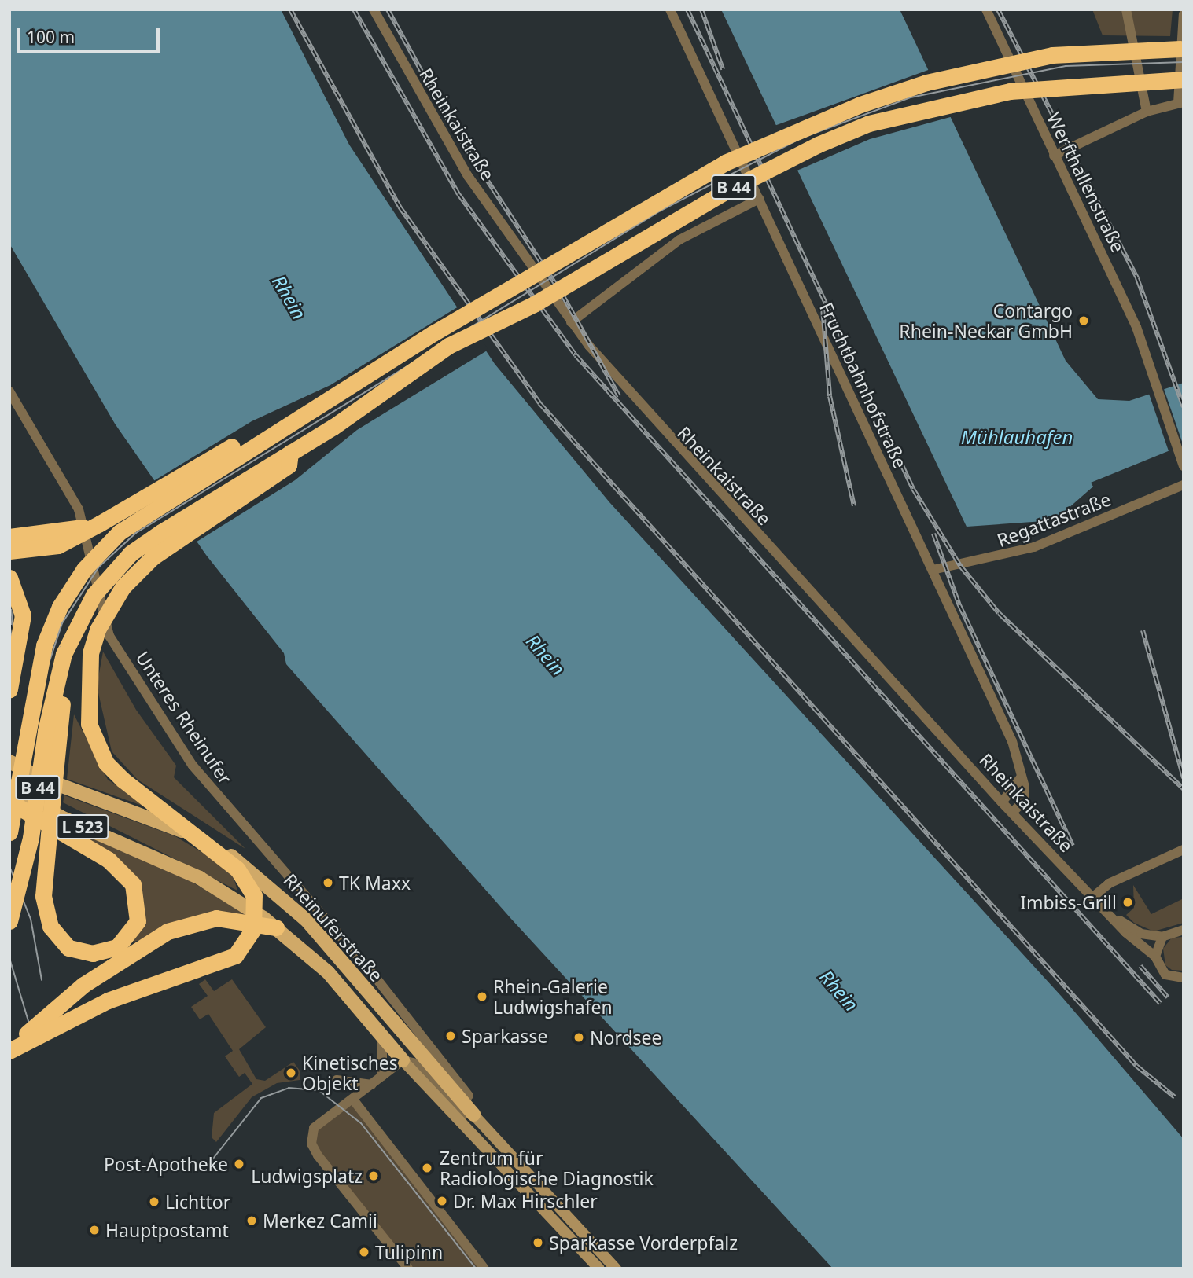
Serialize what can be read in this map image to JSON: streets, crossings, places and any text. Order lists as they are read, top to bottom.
{
  "streets": {
    "highway": ["B 44"],
    "main road": ["L 523", "Rheinuferstraße"],
    "street": [
      "Rheinkaistraße",
      "Werfthallenstraße",
      "Fruchtbahnhofstraße",
      "Regattastraße",
      "Unteres Rheinufer"
    ]
  },
  "crossings": [
    ["Rheinkaistraße", "Fruchtbahnhofstraße"],
    ["Fruchtbahnhofstraße", "Regattastraße"]
  ],
  "water": ["Rhein", "Mühlauhafen"],
  "places": [
    "Contargo Rhein-Neckar GmbH",
    "TK Maxx",
    "Imbiss-Grill",
    "Rhein-Galerie Ludwigshafen",
    "Sparkasse",
    "Nordsee",
    "Kinetisches Objekt",
    "Post-Apotheke",
    "Zentrum für Radiologische Diagnostik",
    "Ludwigsplatz",
    "Dr. Max Hirschler",
    "Lichttor",
    "Merkez Camii",
    "Hauptpostamt",
    "Sparkasse Vorderpfalz",
    "Tulipinn"
  ],
  "scale_bar": "100 m"
}
